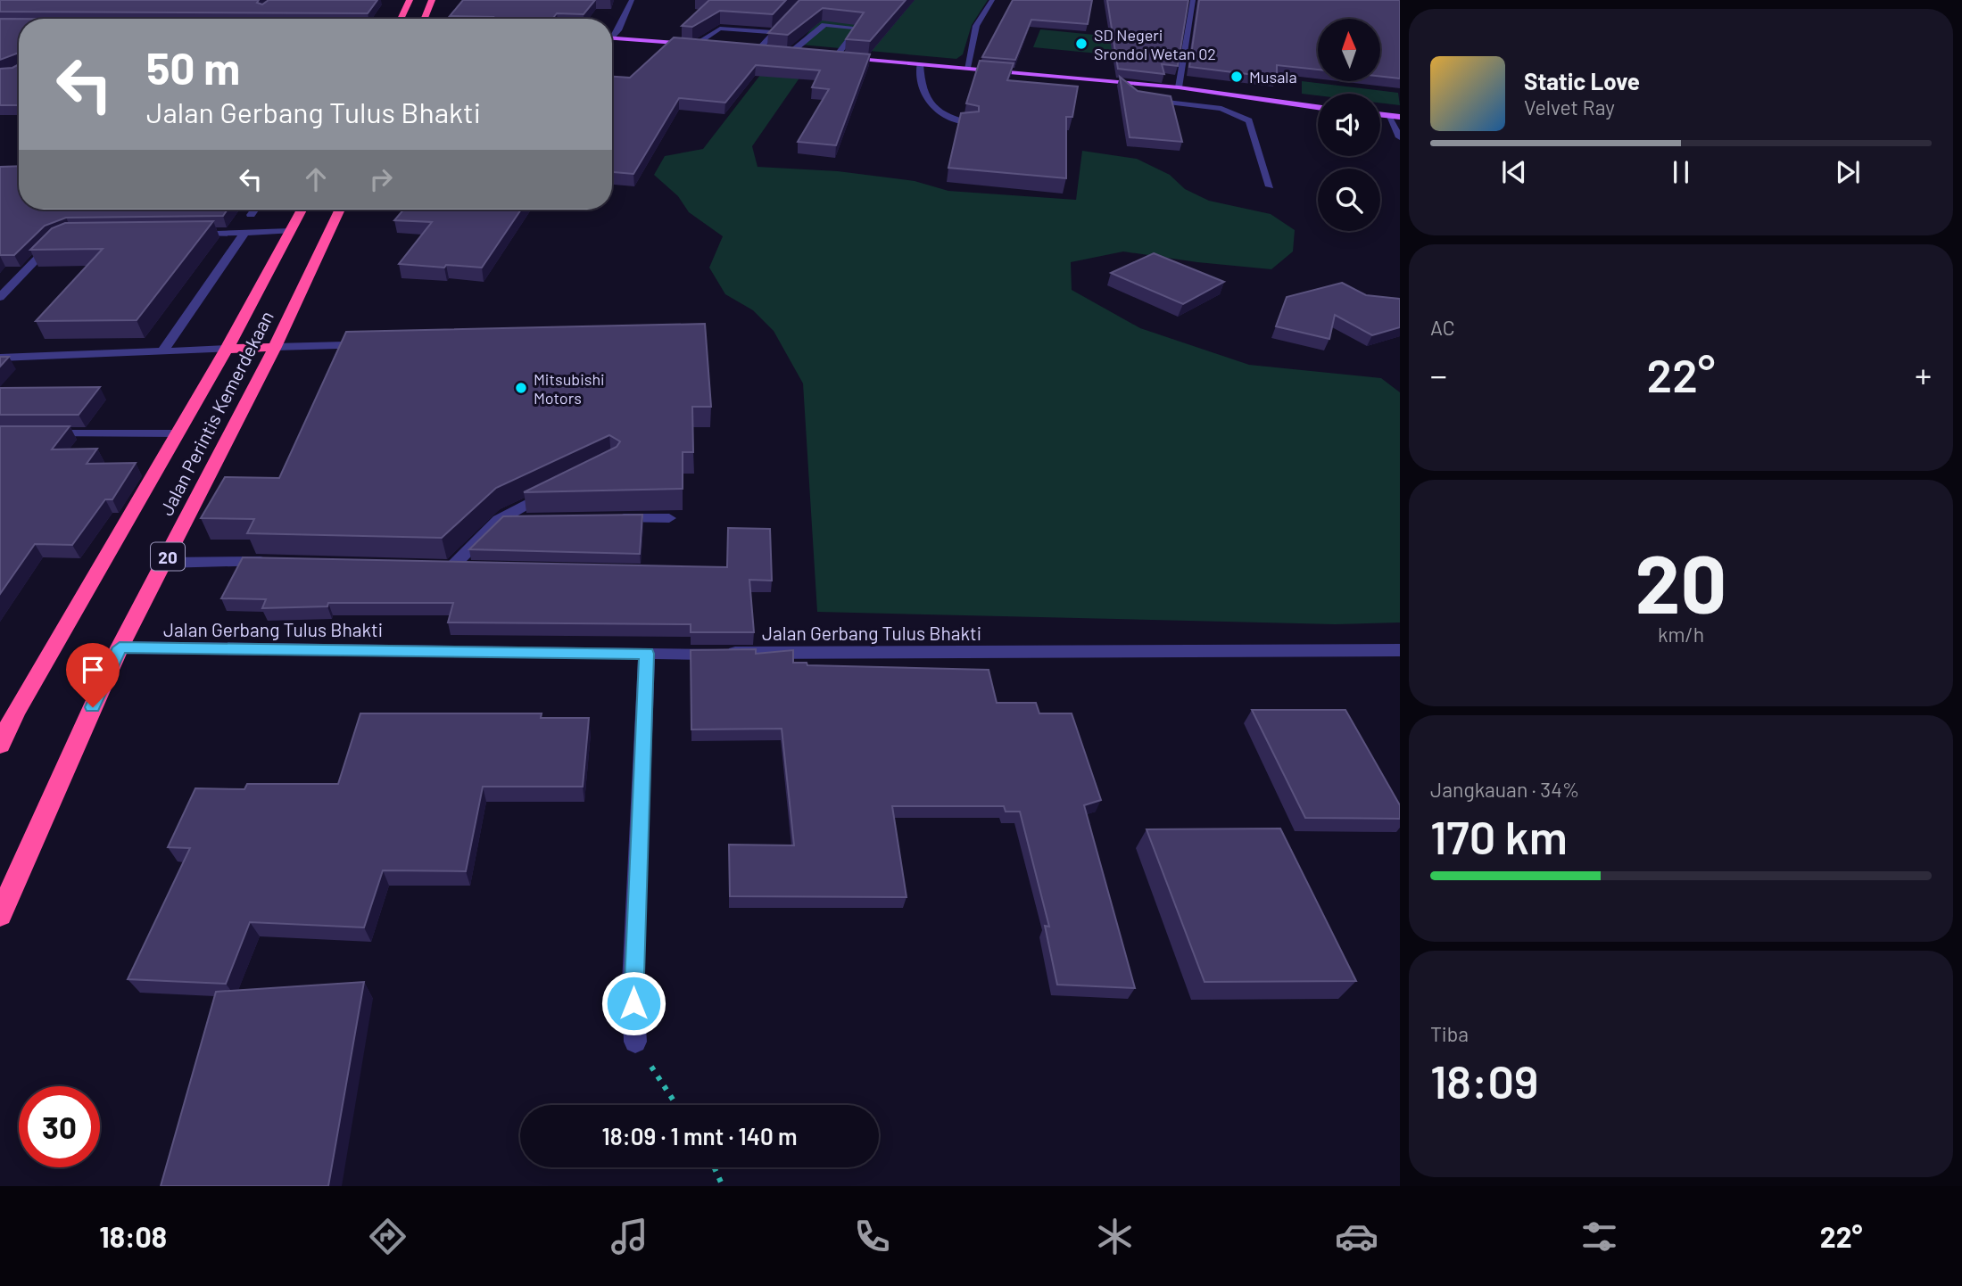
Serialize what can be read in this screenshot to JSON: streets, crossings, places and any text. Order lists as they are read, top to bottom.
{
  "streets": {
    "highway": ["Jalan Perintis Kemerdekaan", "20"],
    "street": ["Jalan Gerbang Tulus Bhakti"]
  },
  "crossings": [
    ["Jalan Perintis Kemerdekaan", "Jalan Gerbang Tulus Bhakti"]
  ],
  "places": ["SD Negeri Srondol Wetan 02", "Musala", "Mitsubishi Motors"],
  "north": "top",
  "page": {
    "turn": ["50 m", "Jalan Gerbang Tulus Bhakti"],
    "song": ["Static Love", "Velvet Ray"],
    "tile": [
      "AC",
      ["20", "km/h"],
      ["Jangkauan · 34%", "170 km"],
      ["Tiba", "18:09"]
    ],
    "heat": ["−", "22°", "+"],
    "limit": "30",
    "trip": "18:09 · 1 mnt · 140 m",
    "tabs": ["18:08", "22°"]
  }
}
